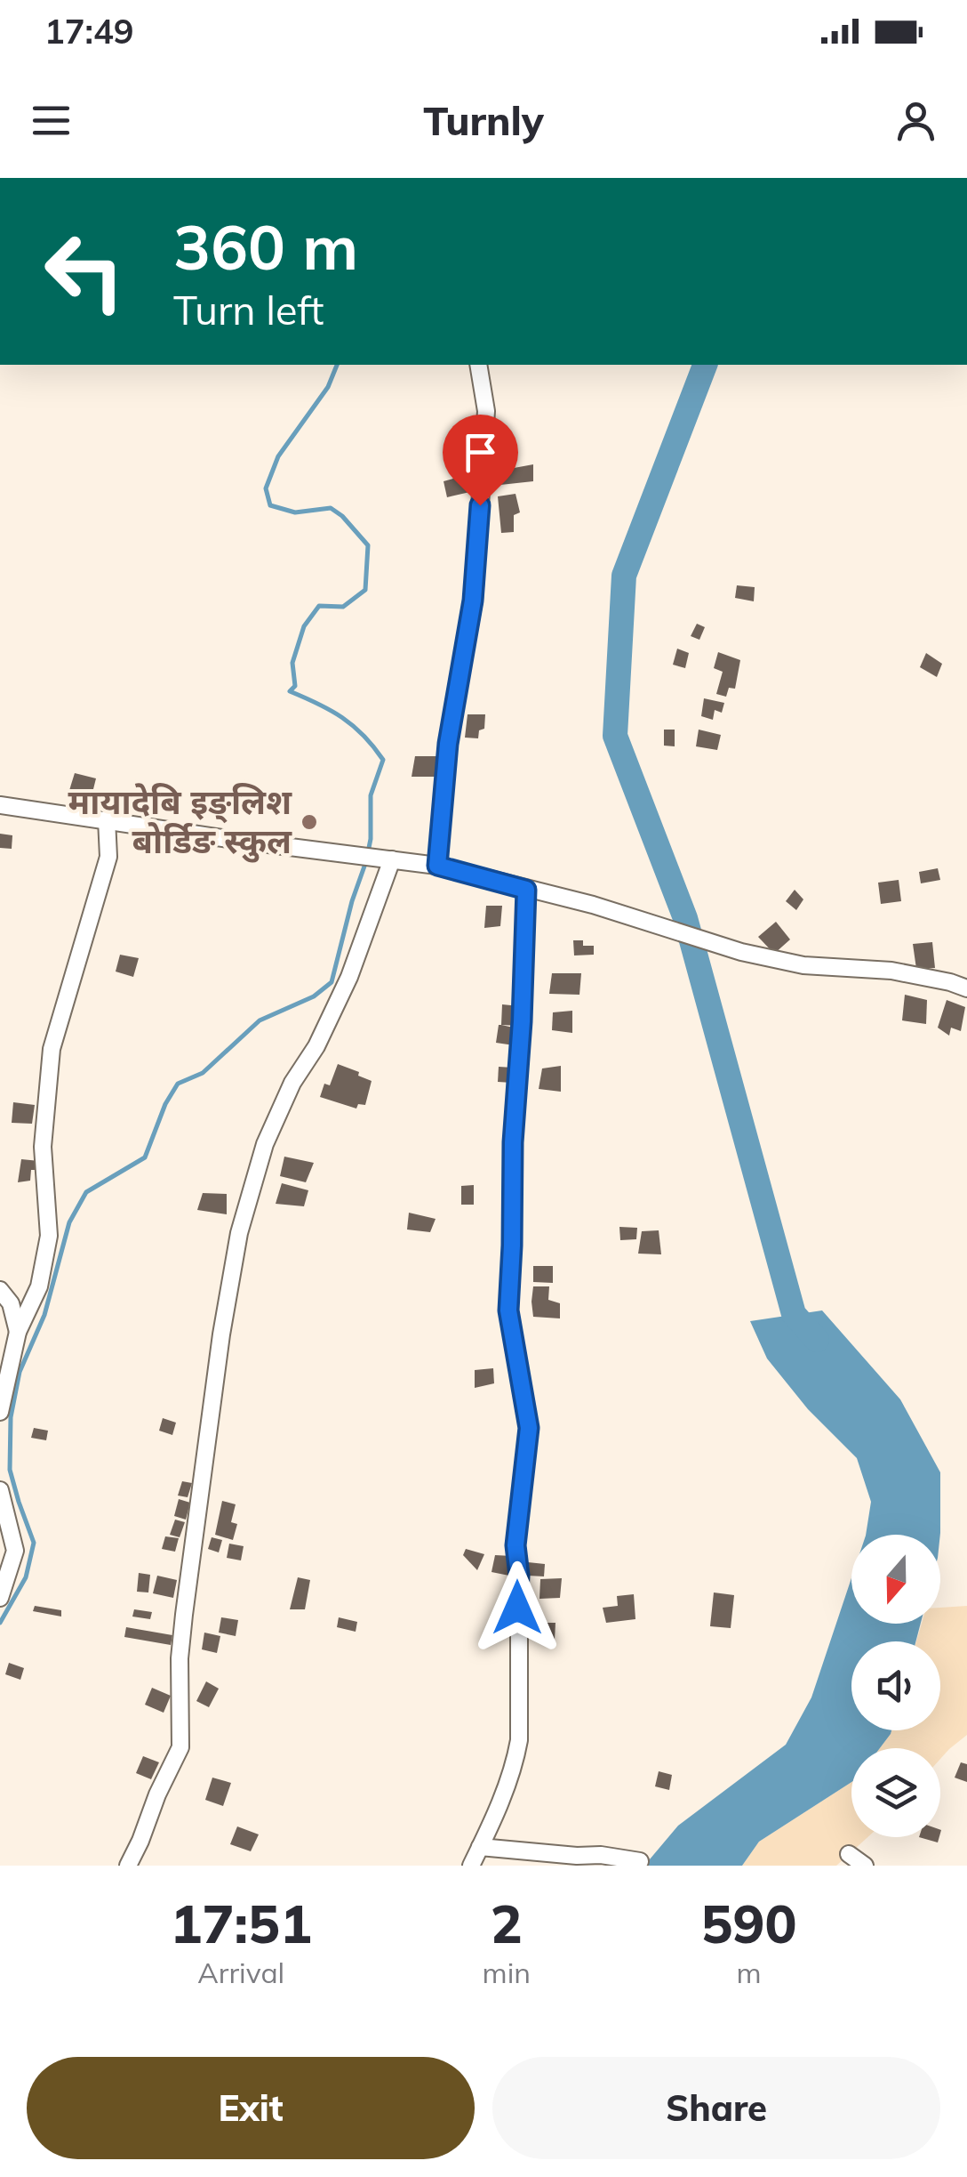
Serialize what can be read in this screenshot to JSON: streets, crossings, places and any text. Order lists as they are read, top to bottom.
{
  "places": ["मायादेबि इङ्लिश बोर्डिङ स्कुल"],
  "north": "bottom",
  "page": {
    "status": "17:49",
    "header": "Turnly",
    "turn": ["360 m", "Turn left"],
    "eta": [
      "17:51",
      "Arrival",
      "2",
      "min",
      "590",
      "m"
    ],
    "buttons": ["Exit", "Share"]
  }
}
